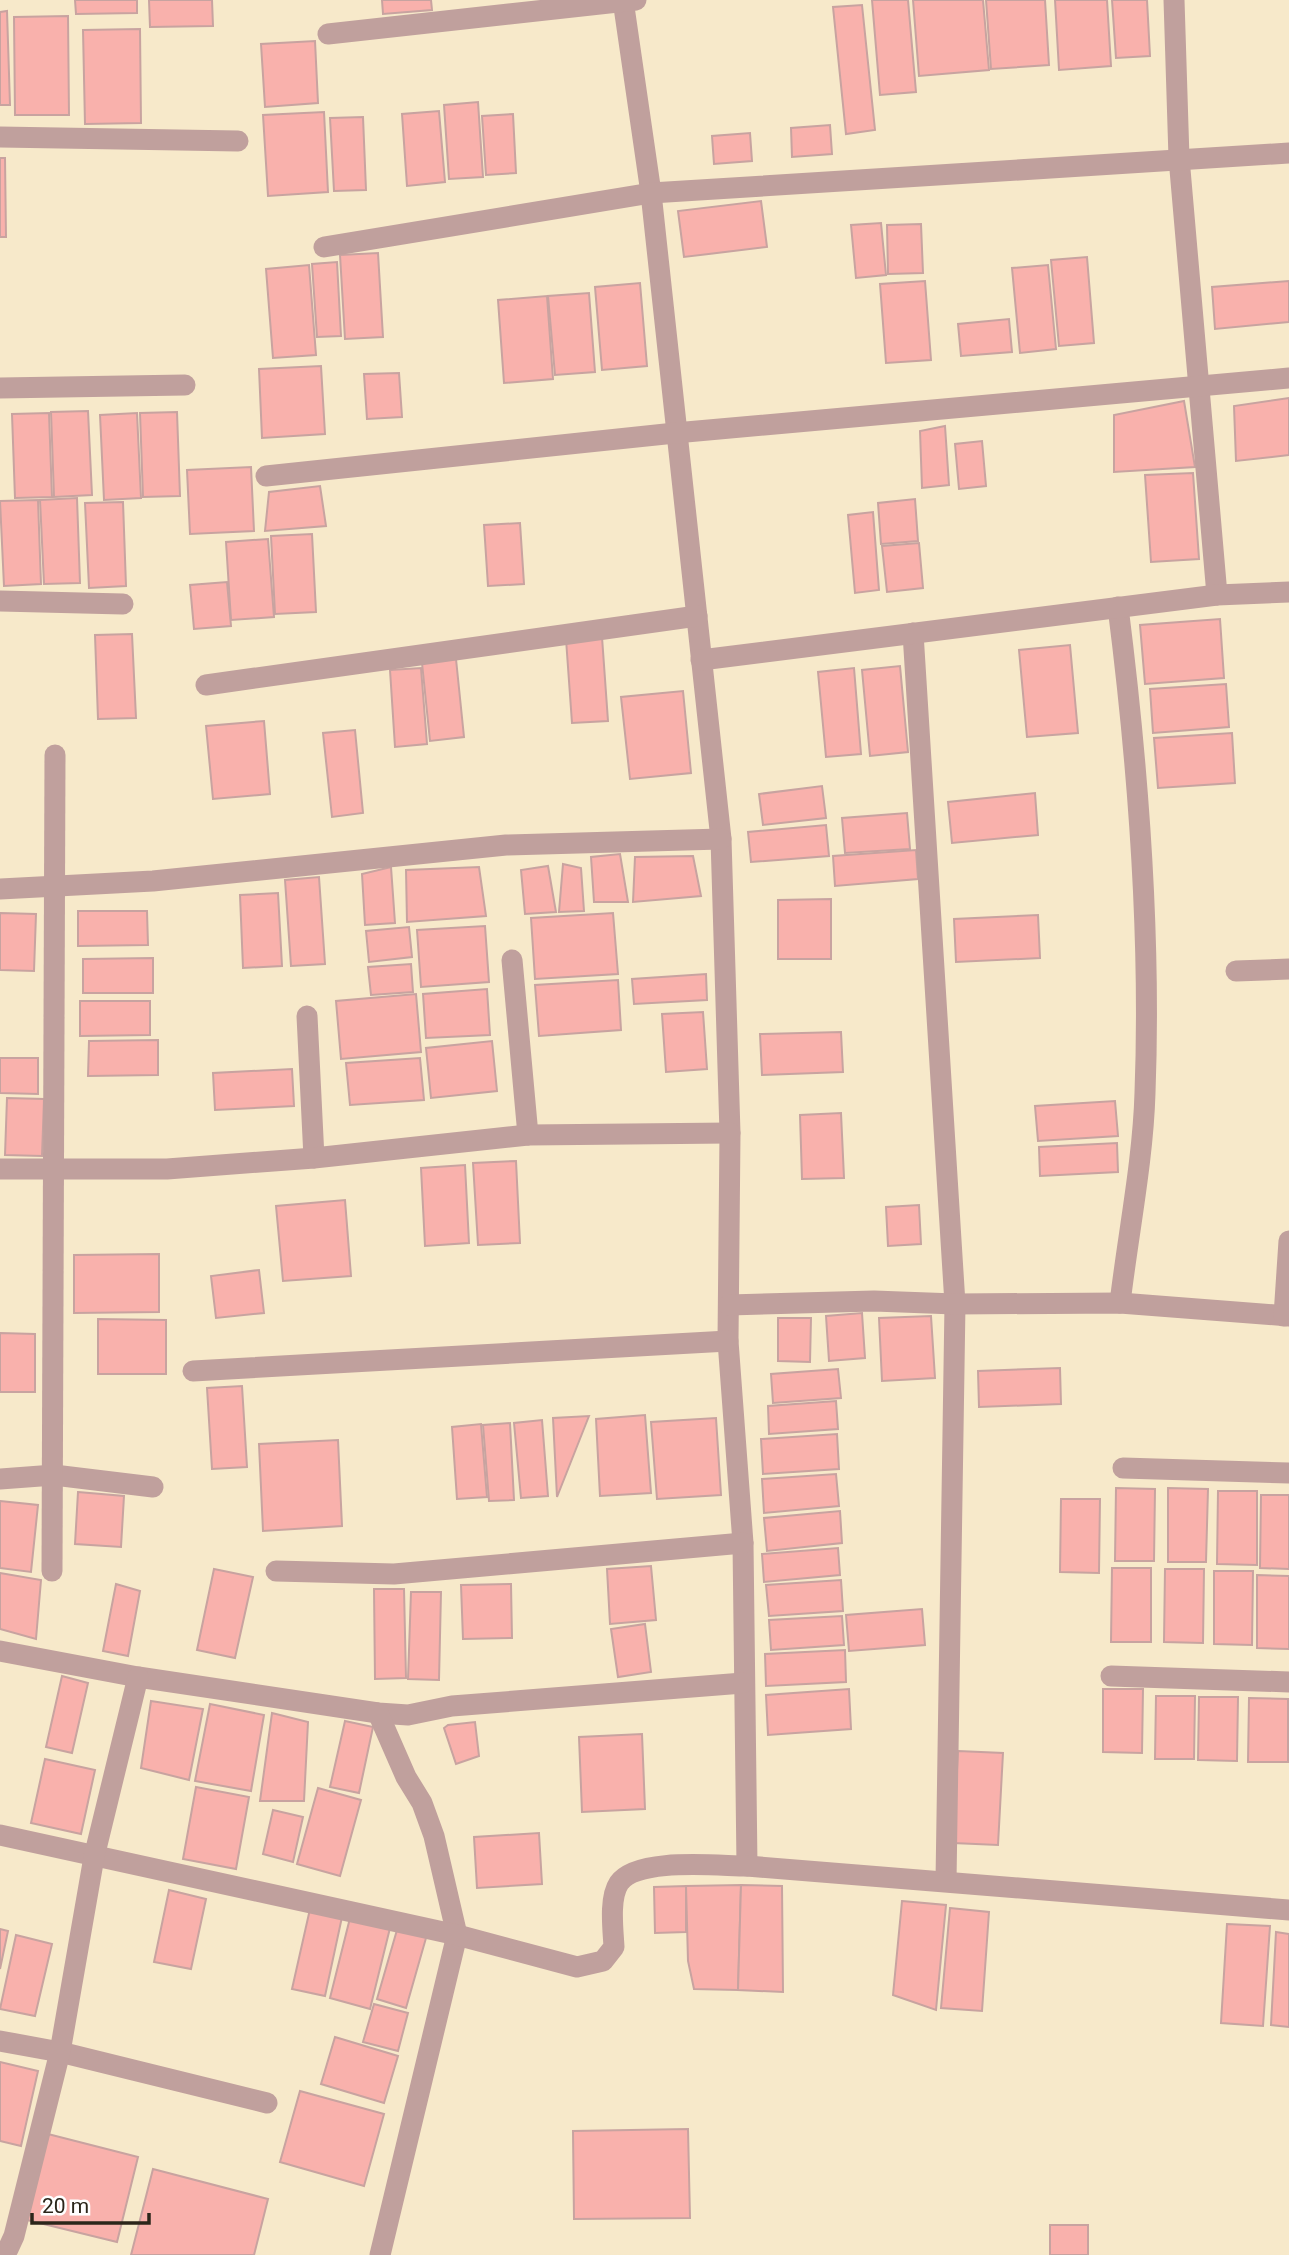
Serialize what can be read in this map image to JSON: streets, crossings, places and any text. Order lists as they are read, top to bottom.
{
  "scale_bar": "20 m"
}
